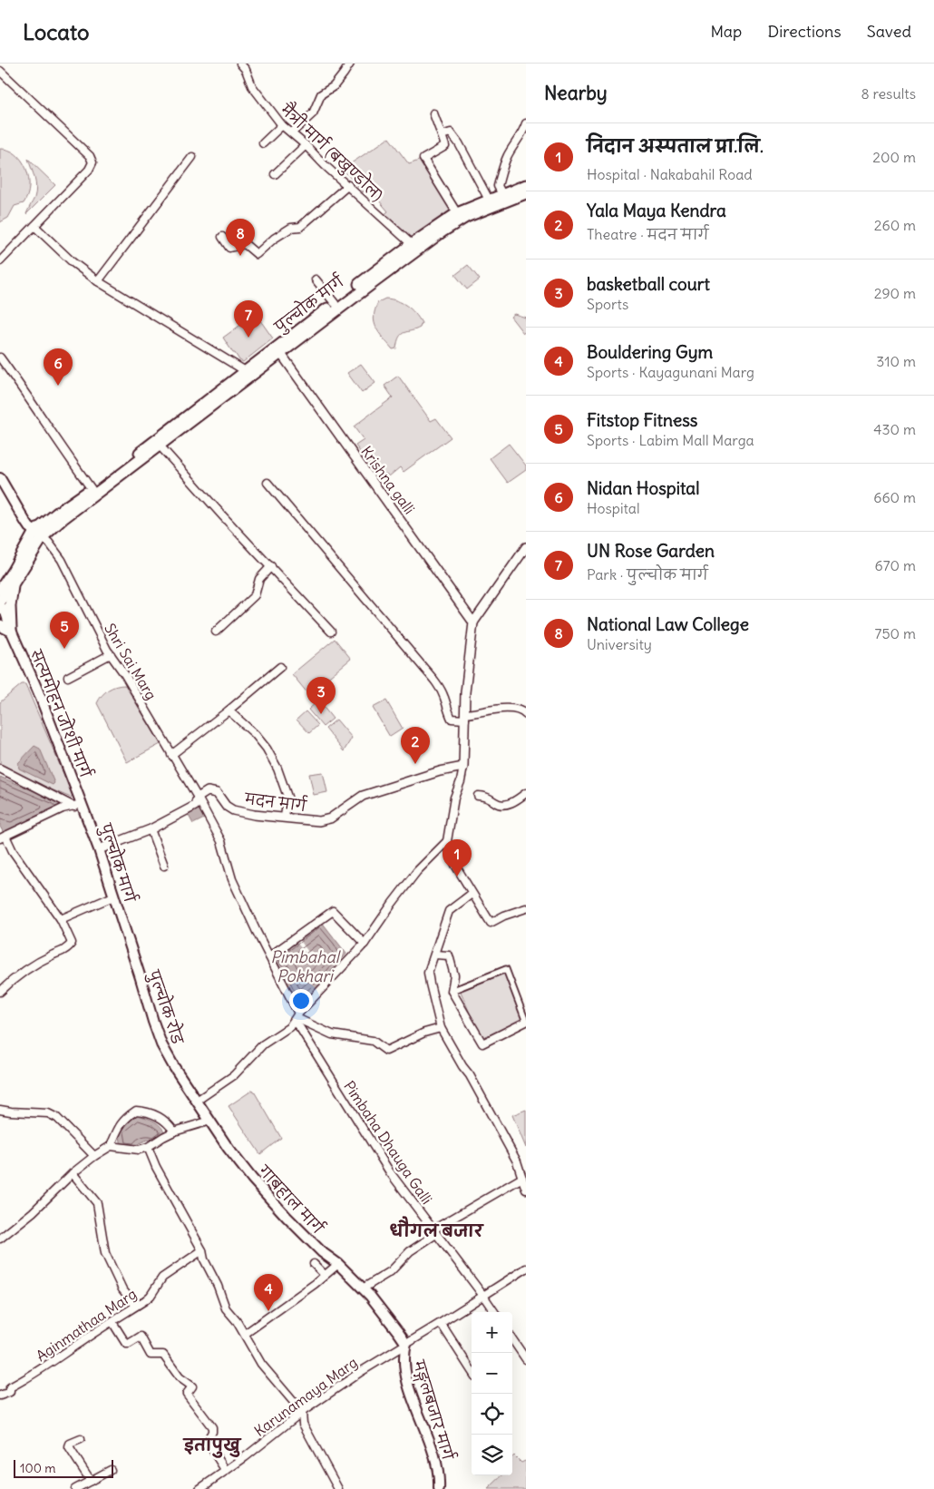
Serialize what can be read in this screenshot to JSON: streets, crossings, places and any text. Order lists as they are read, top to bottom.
{
  "streets": {
    "main road": [
      "पुल्चोक मार्ग",
      "सत्यमोहन जोशी मार्ग",
      "पुल्चोक रोड",
      "गाबहाल मार्ग",
      "मङ्गलबजार मार्ग"
    ],
    "street": [
      "मैत्री मार्ग (बखुण्डोल)",
      "Krishna galli",
      "Shri Sai Marg",
      "मदन मार्ग",
      "Pimbaha Dhauga Galli",
      "Aginmathaa Marg",
      "Karunamaya Marg"
    ]
  },
  "crossings": [
    ["मैत्री मार्ग (बखुण्डोल)", "पुल्चोक मार्ग"],
    ["पुल्चोक मार्ग", "Krishna galli"],
    ["पुल्चोक मार्ग", "सत्यमोहन जोशी मार्ग"],
    ["पुल्चोक मार्ग", "पुल्चोक रोड"],
    ["Shri Sai Marg", "मदन मार्ग"],
    ["Shri Sai Marg", "Pimbaha Dhauga Galli"],
    ["पुल्चोक रोड", "गाबहाल मार्ग"],
    ["Pimbaha Dhauga Galli", "Karunamaya Marg"],
    ["गाबहाल मार्ग", "Karunamaya Marg"],
    ["गाबहाल मार्ग", "मङ्गलबजार मार्ग"],
    ["Karunamaya Marg", "मङ्गलबजार मार्ग"]
  ],
  "districts": ["धौगल बजार", "इतापुखु"],
  "water": ["Pimbahal Pokhari"],
  "scale_bar": "100 m",
  "page": {
    "header": "Locato",
    "nav": ["Map", "Directions", "Saved"],
    "heading": ["Nearby", "8 results"],
    "list": [
      {
        "mark": "1",
        "name": "निदान अस्पताल प्रा.लि.",
        "note": "Hospital · Nakabahil Road",
        "value": "200 m"
      },
      {
        "mark": "2",
        "name": "Yala Maya Kendra",
        "note": "Theatre · मदन मार्ग",
        "value": "260 m"
      },
      {
        "mark": "3",
        "name": "basketball court",
        "note": "Sports",
        "value": "290 m"
      },
      {
        "mark": "4",
        "name": "Bouldering Gym",
        "note": "Sports · Kayagunani Marg",
        "value": "310 m"
      },
      {
        "mark": "5",
        "name": "Fitstop Fitness",
        "note": "Sports · Labim Mall Marga",
        "value": "430 m"
      },
      {
        "mark": "6",
        "name": "Nidan Hospital",
        "note": "Hospital",
        "value": "660 m"
      },
      {
        "mark": "7",
        "name": "UN Rose Garden",
        "note": "Park · पुल्चोक मार्ग",
        "value": "670 m"
      },
      {
        "mark": "8",
        "name": "National Law College",
        "note": "University",
        "value": "750 m"
      }
    ],
    "pins": [
      "8",
      "7",
      "6",
      "5",
      "3",
      "2",
      "1",
      "4"
    ],
    "map_buttons": ["+", "−"],
    "scale": "100 m"
  }
}
